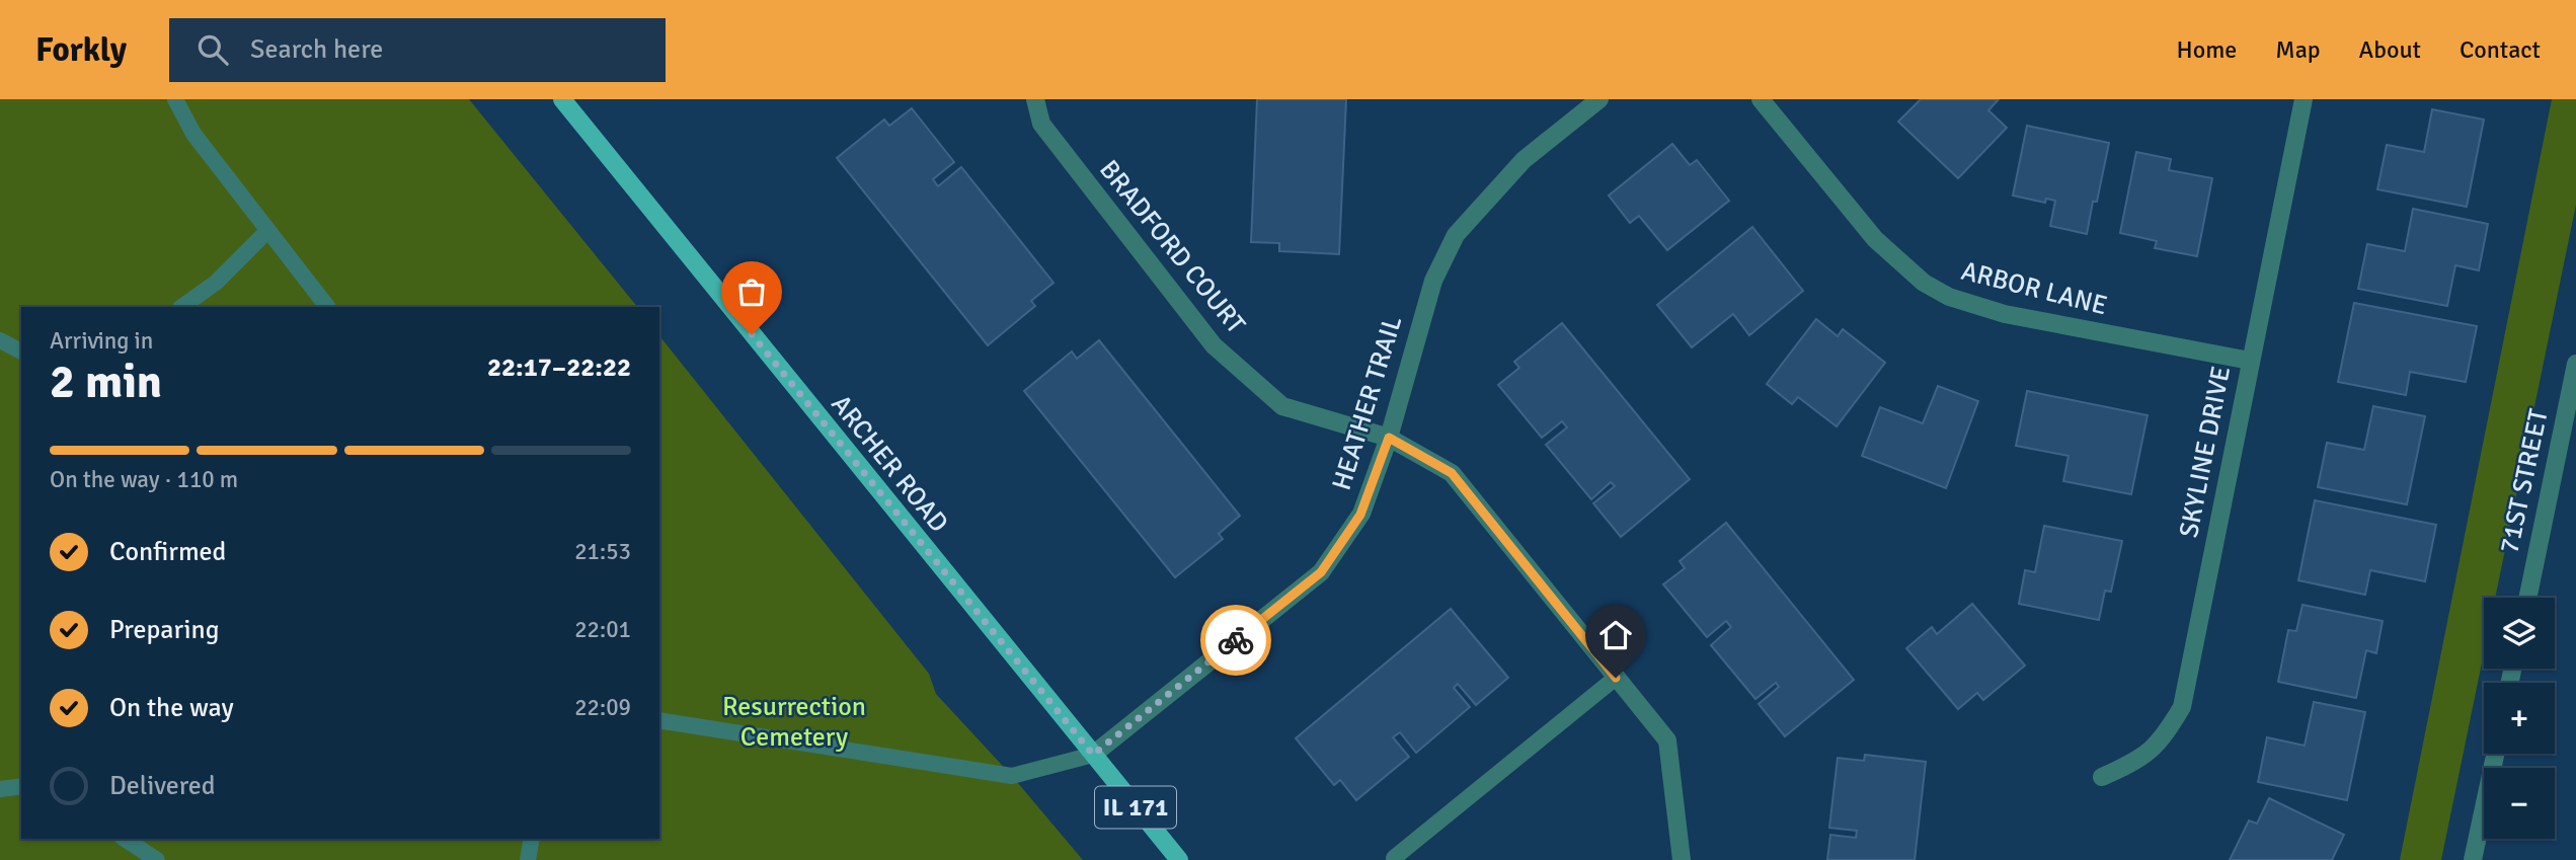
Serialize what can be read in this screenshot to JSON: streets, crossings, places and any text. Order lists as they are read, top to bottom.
{
  "streets": {
    "main road": ["ARCHER ROAD", "IL 171"],
    "street": [
      "BRADFORD COURT",
      "ARBOR LANE",
      "HEATHER TRAIL",
      "SKYLINE DRIVE",
      "71ST STREET"
    ]
  },
  "crossings": [
    ["BRADFORD COURT", "HEATHER TRAIL"],
    ["ARBOR LANE", "SKYLINE DRIVE"],
    ["HEATHER TRAIL", "ARCHER ROAD"]
  ],
  "parks": ["Resurrection Cemetery"],
  "page": {
    "header": "Forkly",
    "search": "Search here",
    "nav": [
      "Home",
      "Map",
      "About",
      "Contact"
    ],
    "heading": ["2 min", "Arriving in", "22:17–22:22"],
    "bar": "On the way · 110 m",
    "list": [
      ["Confirmed", "21:53"],
      ["Preparing", "22:01"],
      ["On the way", "22:09"],
      "Delivered"
    ],
    "map_buttons": ["+", "−"]
  }
}
